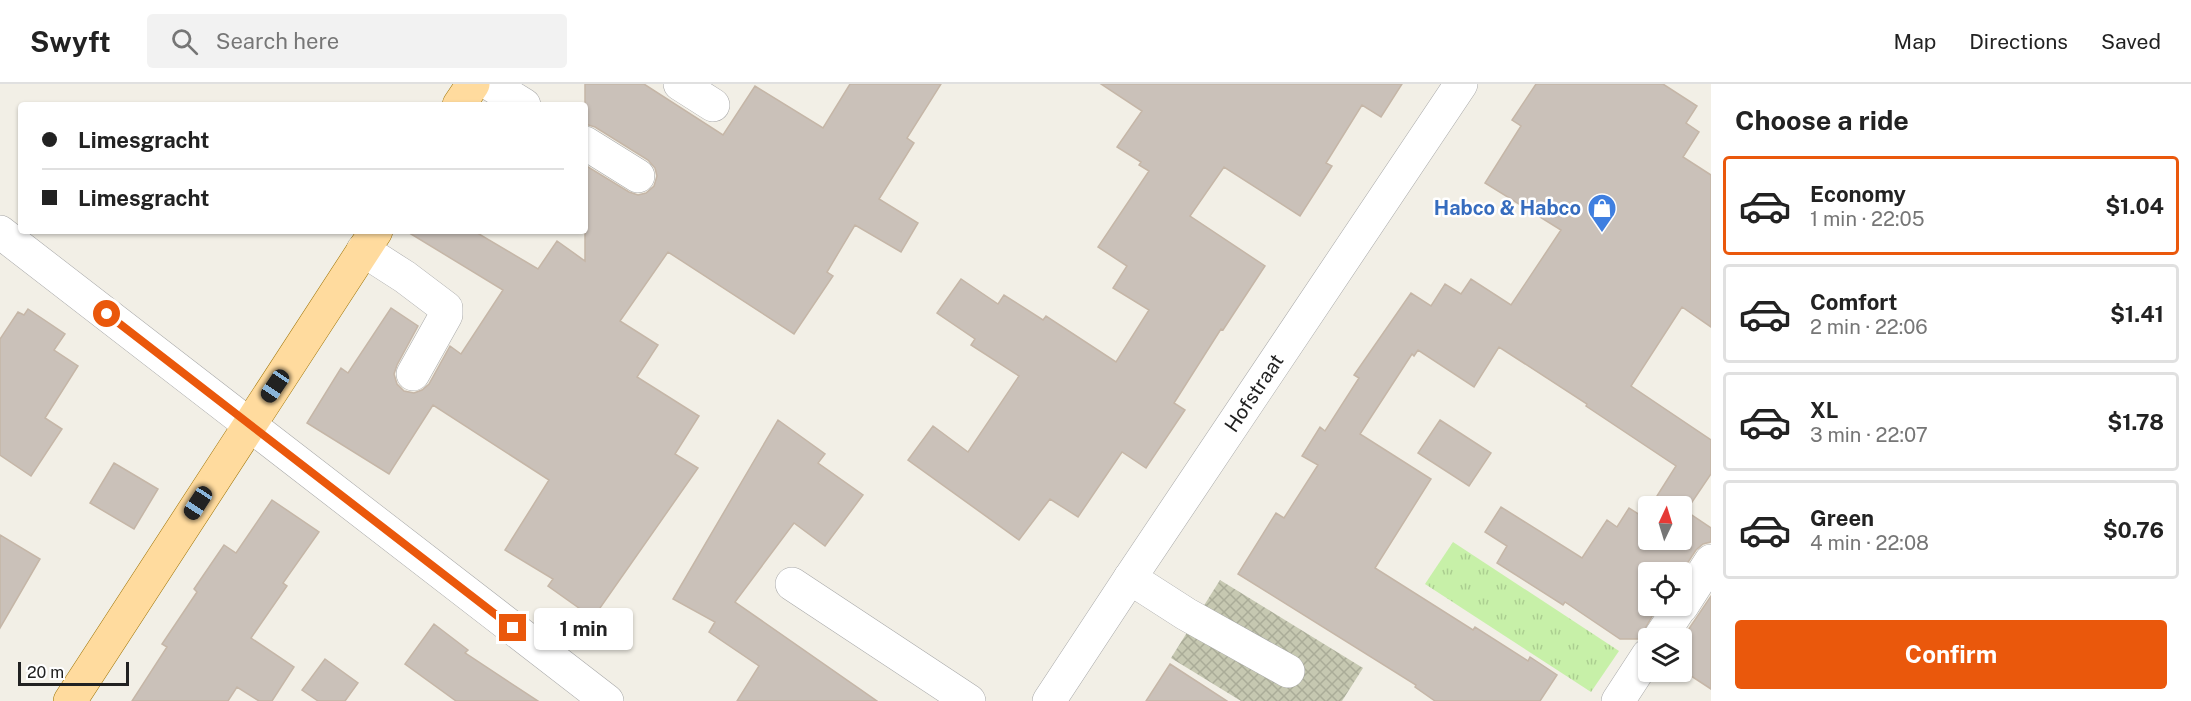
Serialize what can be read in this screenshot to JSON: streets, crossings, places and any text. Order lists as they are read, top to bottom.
{
  "streets": {
    "street": ["Hofstraat"]
  },
  "places": {
    "shop": ["Habco & Habco"]
  },
  "scale_bar": "20 m",
  "north": "top",
  "page": {
    "header": "Swyft",
    "search": "Search here",
    "nav": ["Map", "Directions", "Saved"],
    "heading": "Choose a ride",
    "banner": ["Limesgracht", "Limesgracht"],
    "list": [
      {
        "name": "Economy",
        "note": "1 min · 22:05",
        "value": "$1.04"
      },
      {
        "name": "Comfort",
        "note": "2 min · 22:06",
        "value": "$1.41"
      },
      {
        "name": "XL",
        "note": "3 min · 22:07",
        "value": "$1.78"
      },
      {
        "name": "Green",
        "note": "4 min · 22:08",
        "value": "$0.76"
      }
    ],
    "bubble": "1 min",
    "buttons": "Confirm",
    "scale": "20 m"
  }
}
